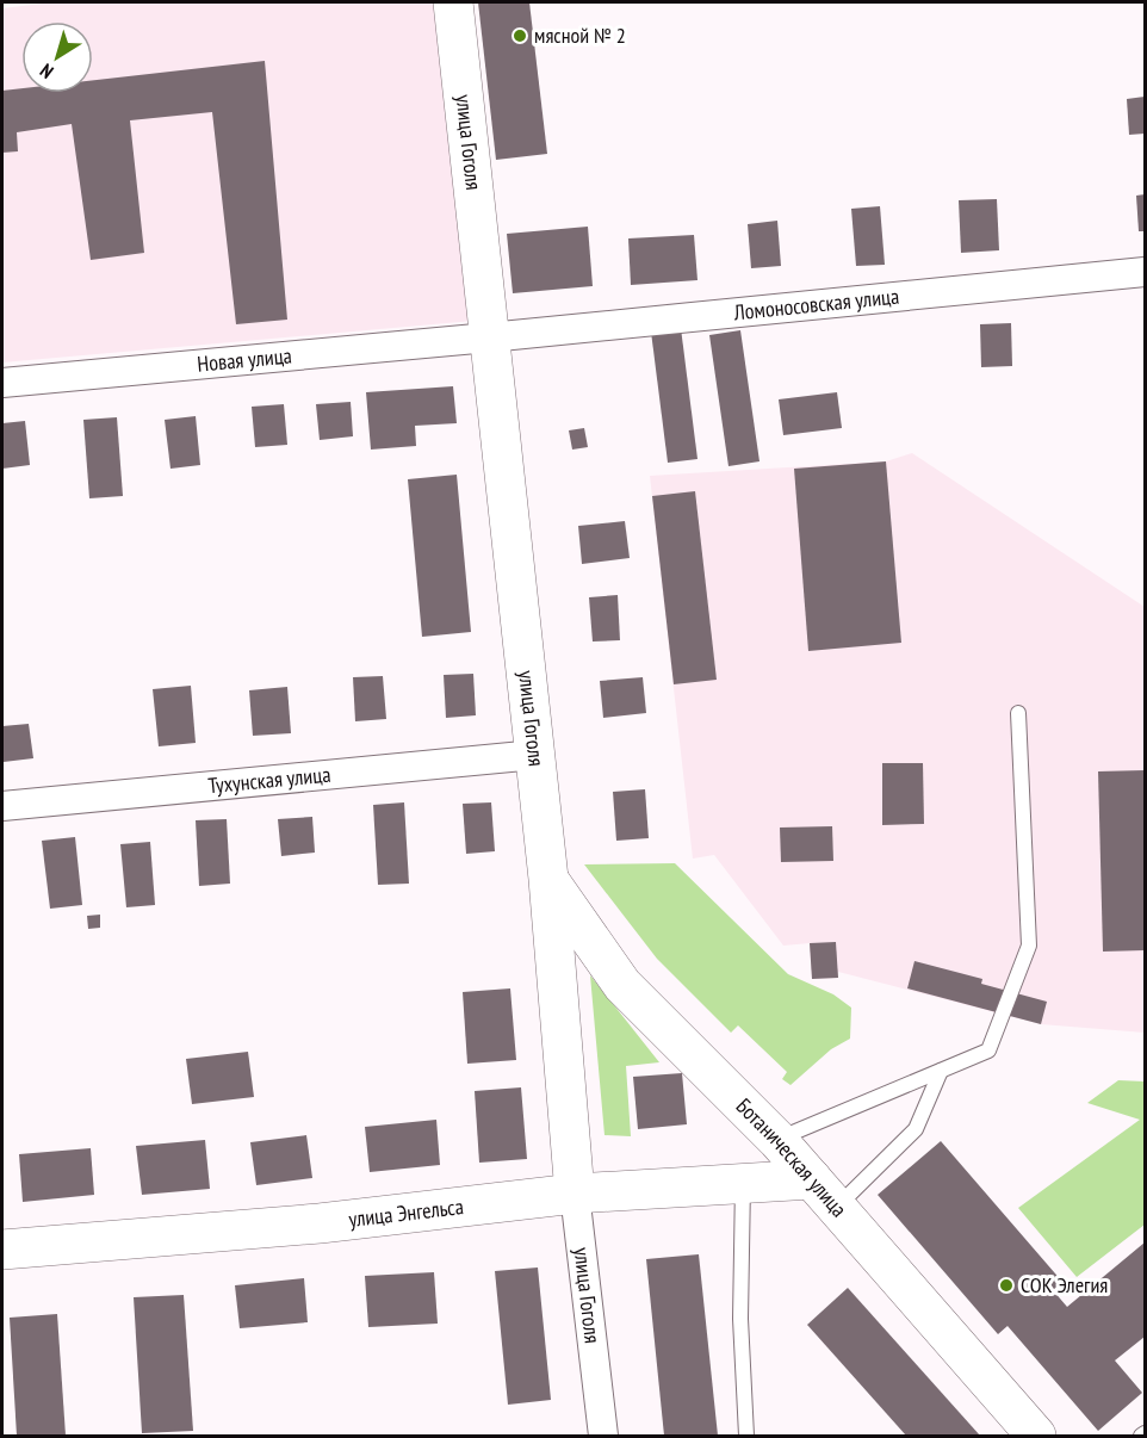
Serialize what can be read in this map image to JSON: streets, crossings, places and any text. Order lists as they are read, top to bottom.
{
  "streets": {
    "street": [
      "улица Гоголя",
      "Ломоносовская улица",
      "Новая улица",
      "Тухунская улица",
      "Ботаническая улица",
      "улица Энгельса"
    ]
  },
  "crossings": [
    ["улица Гоголя", "Ломоносовская улица"],
    ["улица Гоголя", "Новая улица"],
    ["улица Гоголя", "Тухунская улица"],
    ["улица Гоголя", "Ботаническая улица"],
    ["улица Гоголя", "улица Энгельса"],
    ["Ломоносовская улица", "Новая улица"],
    ["Ботаническая улица", "улица Энгельса"]
  ],
  "places": ["мясной № 2", "СОК Элегия"],
  "north": "bottom left"
}
